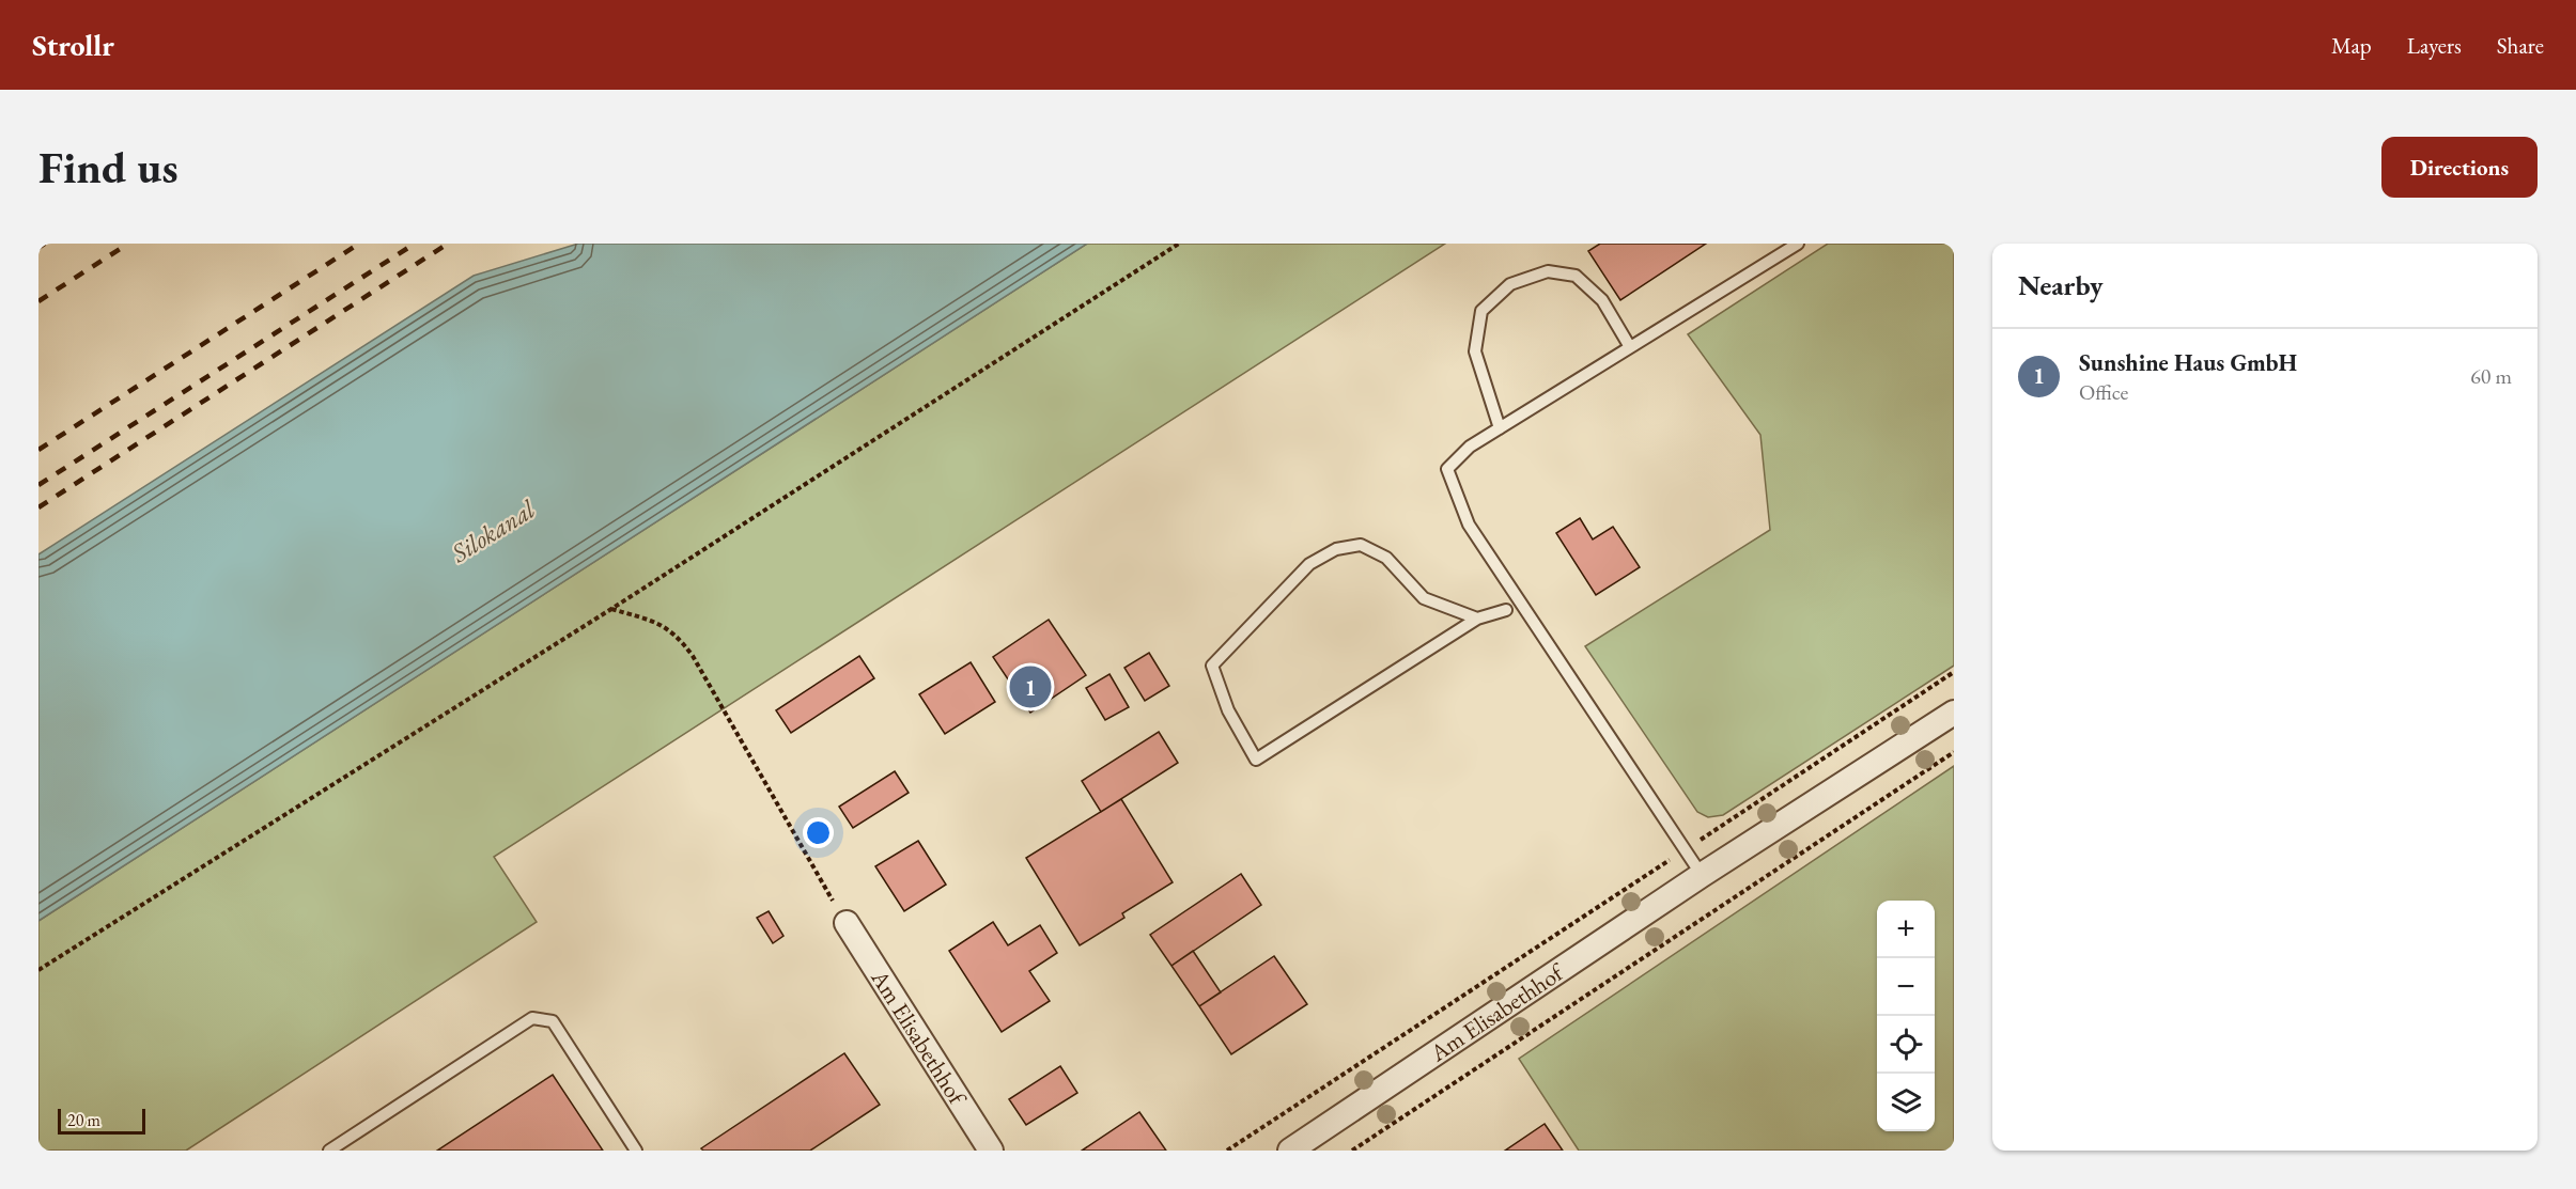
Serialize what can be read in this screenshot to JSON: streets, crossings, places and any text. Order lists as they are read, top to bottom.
{
  "streets": {
    "street": ["Am Elisabethhof"]
  },
  "water": ["Silokanal"],
  "scale_bar": "20 m",
  "page": {
    "header": "Strollr",
    "nav": ["Map", "Layers", "Share"],
    "buttons": "Directions",
    "title": "Find us",
    "heading": "Nearby",
    "list": [
      {
        "mark": "1",
        "name": "Sunshine Haus GmbH",
        "note": "Office",
        "value": "60 m"
      }
    ],
    "pins": "1",
    "map_buttons": ["+", "−"],
    "scale": "20 m"
  }
}
